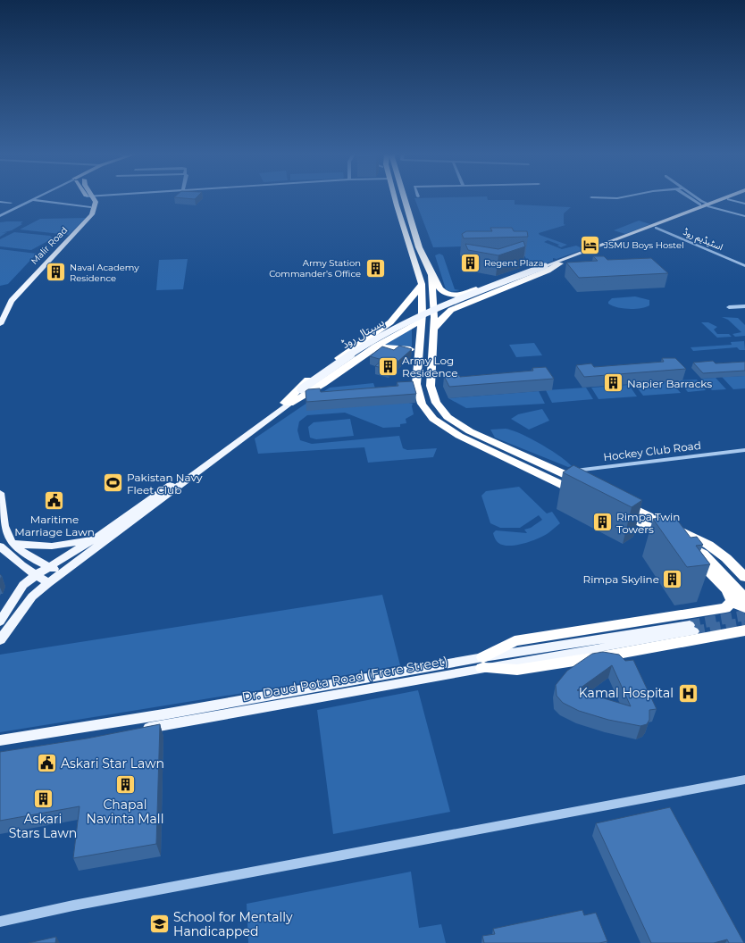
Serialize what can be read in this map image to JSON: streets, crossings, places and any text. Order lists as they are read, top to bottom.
{
  "streets": {
    "main road": ["Malir Road", "ہسپتال روڈ", "Dr. Daud Pota Road (Frere Street)"],
    "street": ["اسٹیڈیم روڈ", "Hockey Club Road"]
  },
  "crossings": [
    ["اسٹیڈیم روڈ", "ہسپتال روڈ"]
  ],
  "places": {
    "hotel": ["JSMU Boys Hostel"],
    "building": [
      "Regent Plaza",
      "Army Station Commander's Office",
      "Naval Academy Residence",
      "Army Log Residence",
      "Napier Barracks",
      "Rimpa Twin Towers",
      "Rimpa Skyline",
      "Chapal Navinta Mall",
      "Askari Stars Lawn"
    ],
    "sports": ["Pakistan Navy Fleet Club"],
    "public building": ["Maritime Marriage Lawn", "Askari Star Lawn"],
    "hospital": ["Kamal Hospital"],
    "school or university": ["School for Mentally Handicapped"]
  }
}
